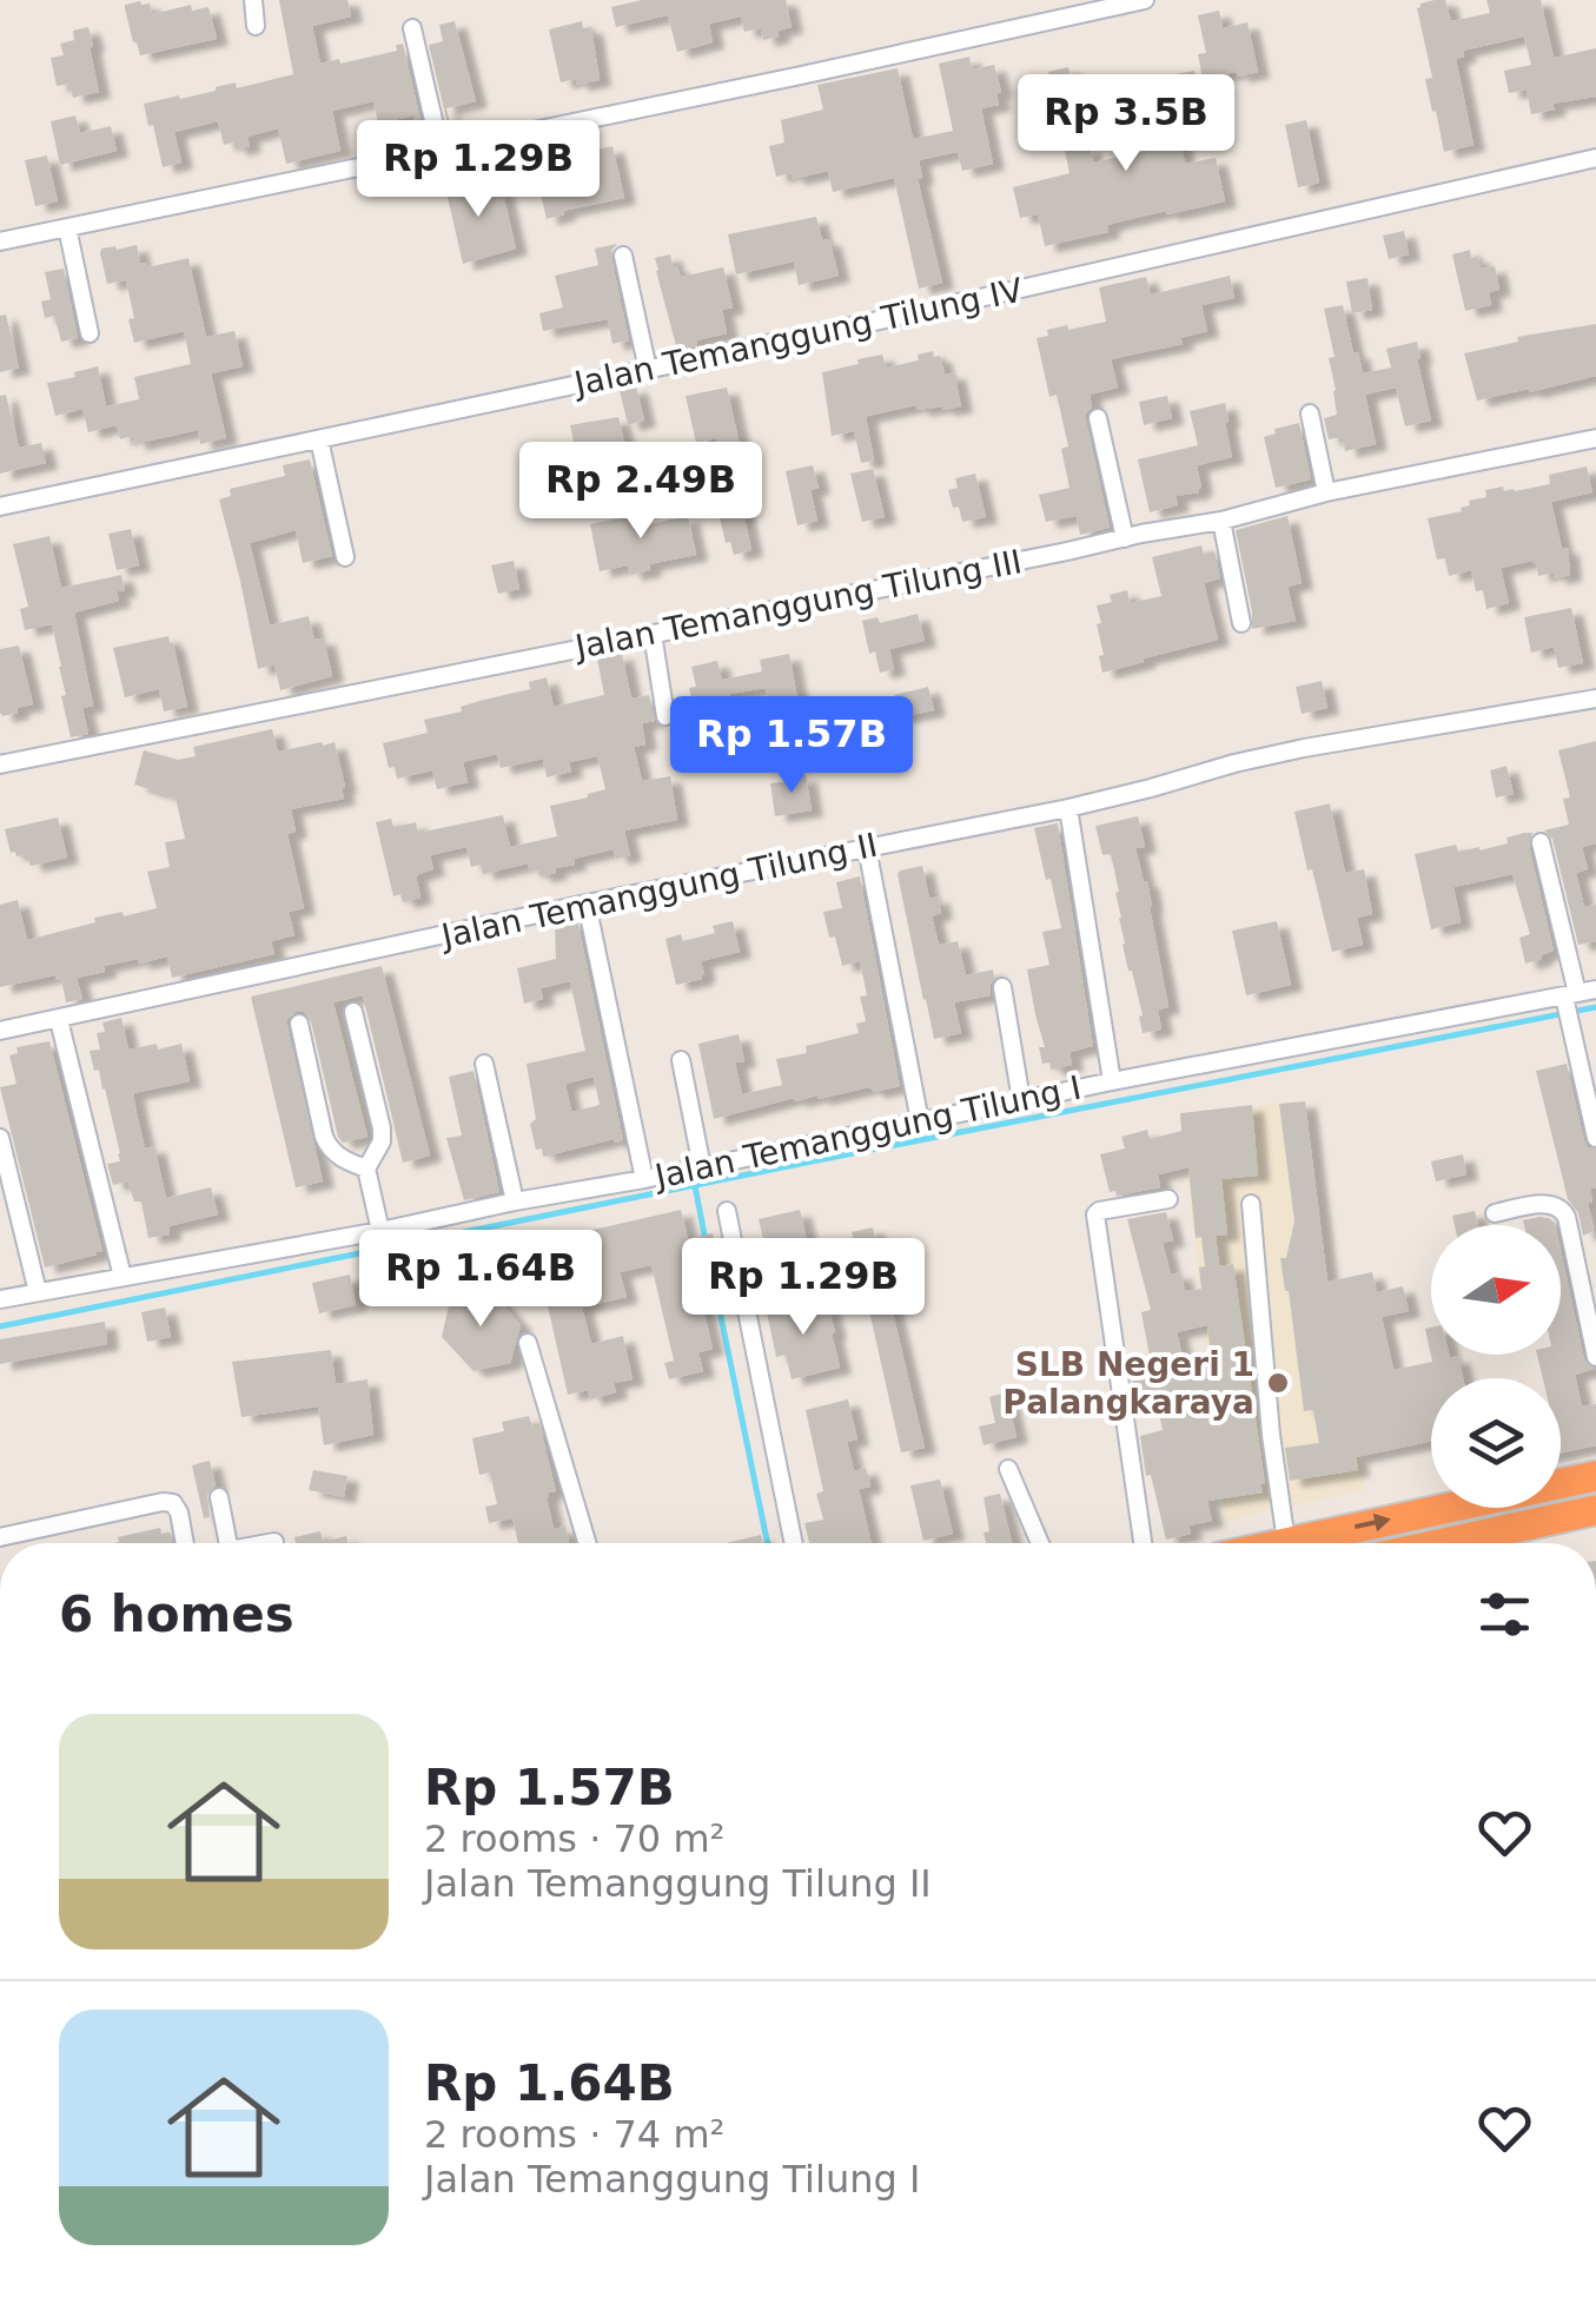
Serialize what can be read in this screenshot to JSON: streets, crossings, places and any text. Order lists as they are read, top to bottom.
{
  "streets": {
    "street": [
      "Jalan Temanggung Tilung IV",
      "Jalan Temanggung Tilung III",
      "Jalan Temanggung Tilung II",
      "Jalan Temanggung Tilung I"
    ]
  },
  "places": ["SLB Negeri 1 Palangkaraya"],
  "north": "right",
  "page": {
    "price": [
      "Rp 3.5B",
      "Rp 1.29B",
      "Rp 2.49B",
      "Rp 1.57B",
      "Rp 1.64B",
      "Rp 1.29B"
    ],
    "heading": "6 homes",
    "list": [
      {
        "name": "Rp 1.57B",
        "note": "2 rooms · 70 m² · Jalan Temanggung Tilung II"
      },
      {
        "name": "Rp 1.64B",
        "note": "2 rooms · 74 m² · Jalan Temanggung Tilung I"
      }
    ]
  }
}
